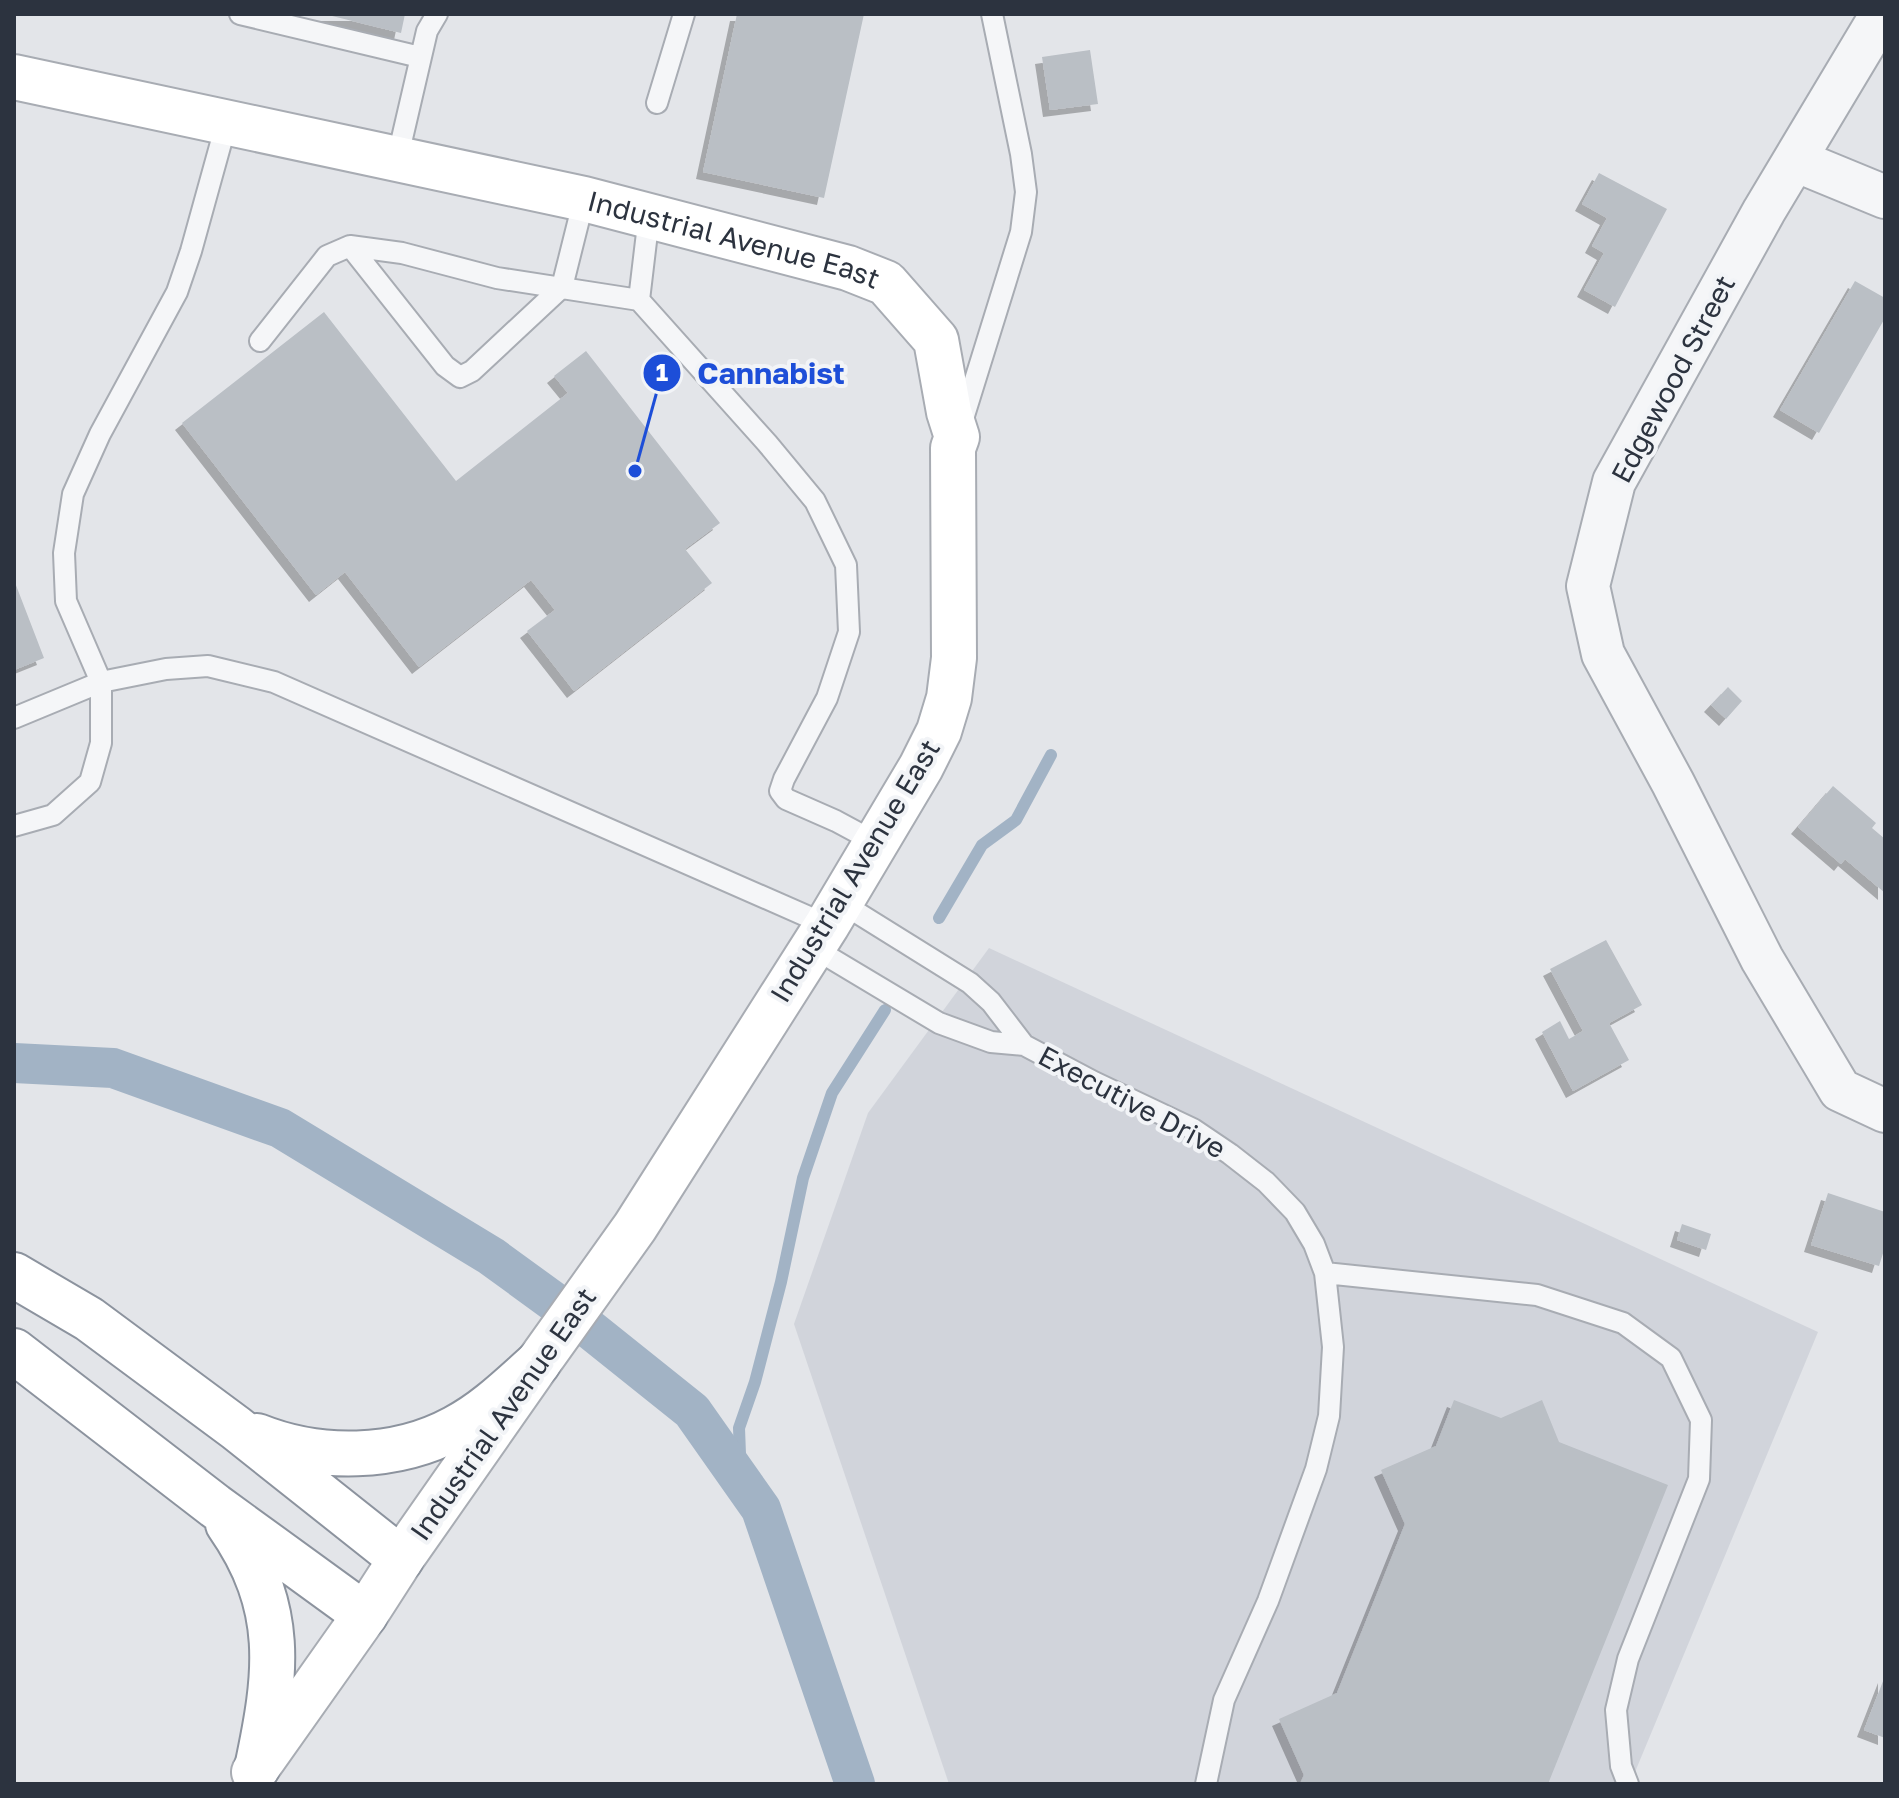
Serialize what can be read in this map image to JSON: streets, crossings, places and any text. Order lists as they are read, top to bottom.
{
  "streets": {
    "main road": ["Industrial Avenue East"],
    "street": ["Edgewood Street"],
    "lane": ["Executive Drive"]
  },
  "crossings": [
    ["Industrial Avenue East", "Executive Drive"]
  ],
  "places": ["Cannabist"]
}
